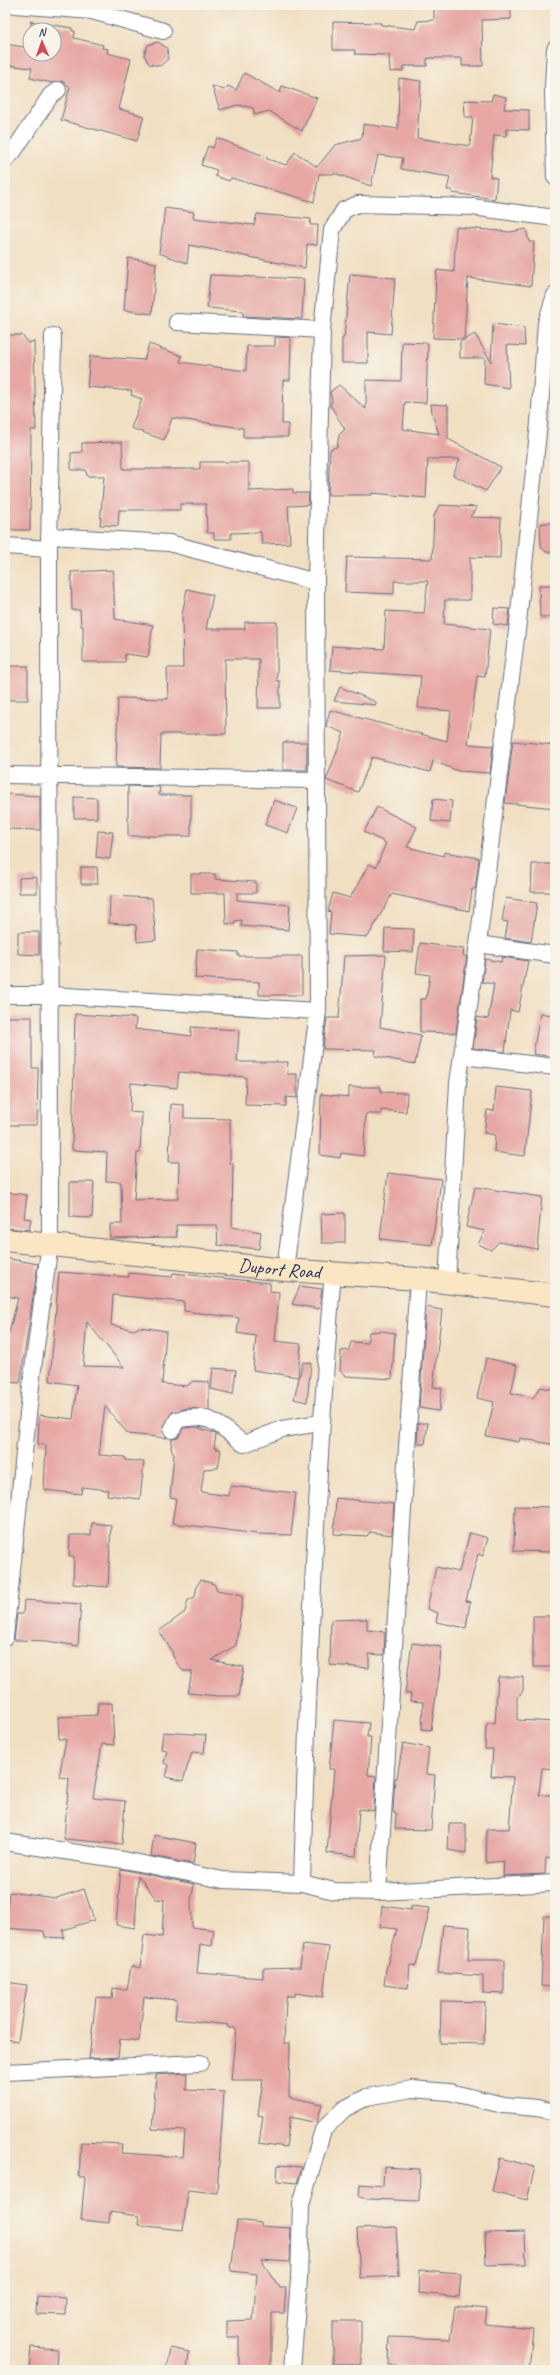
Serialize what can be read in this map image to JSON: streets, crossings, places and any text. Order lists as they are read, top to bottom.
{
  "streets": {
    "street": ["Duport Road"]
  },
  "north": "top"
}
